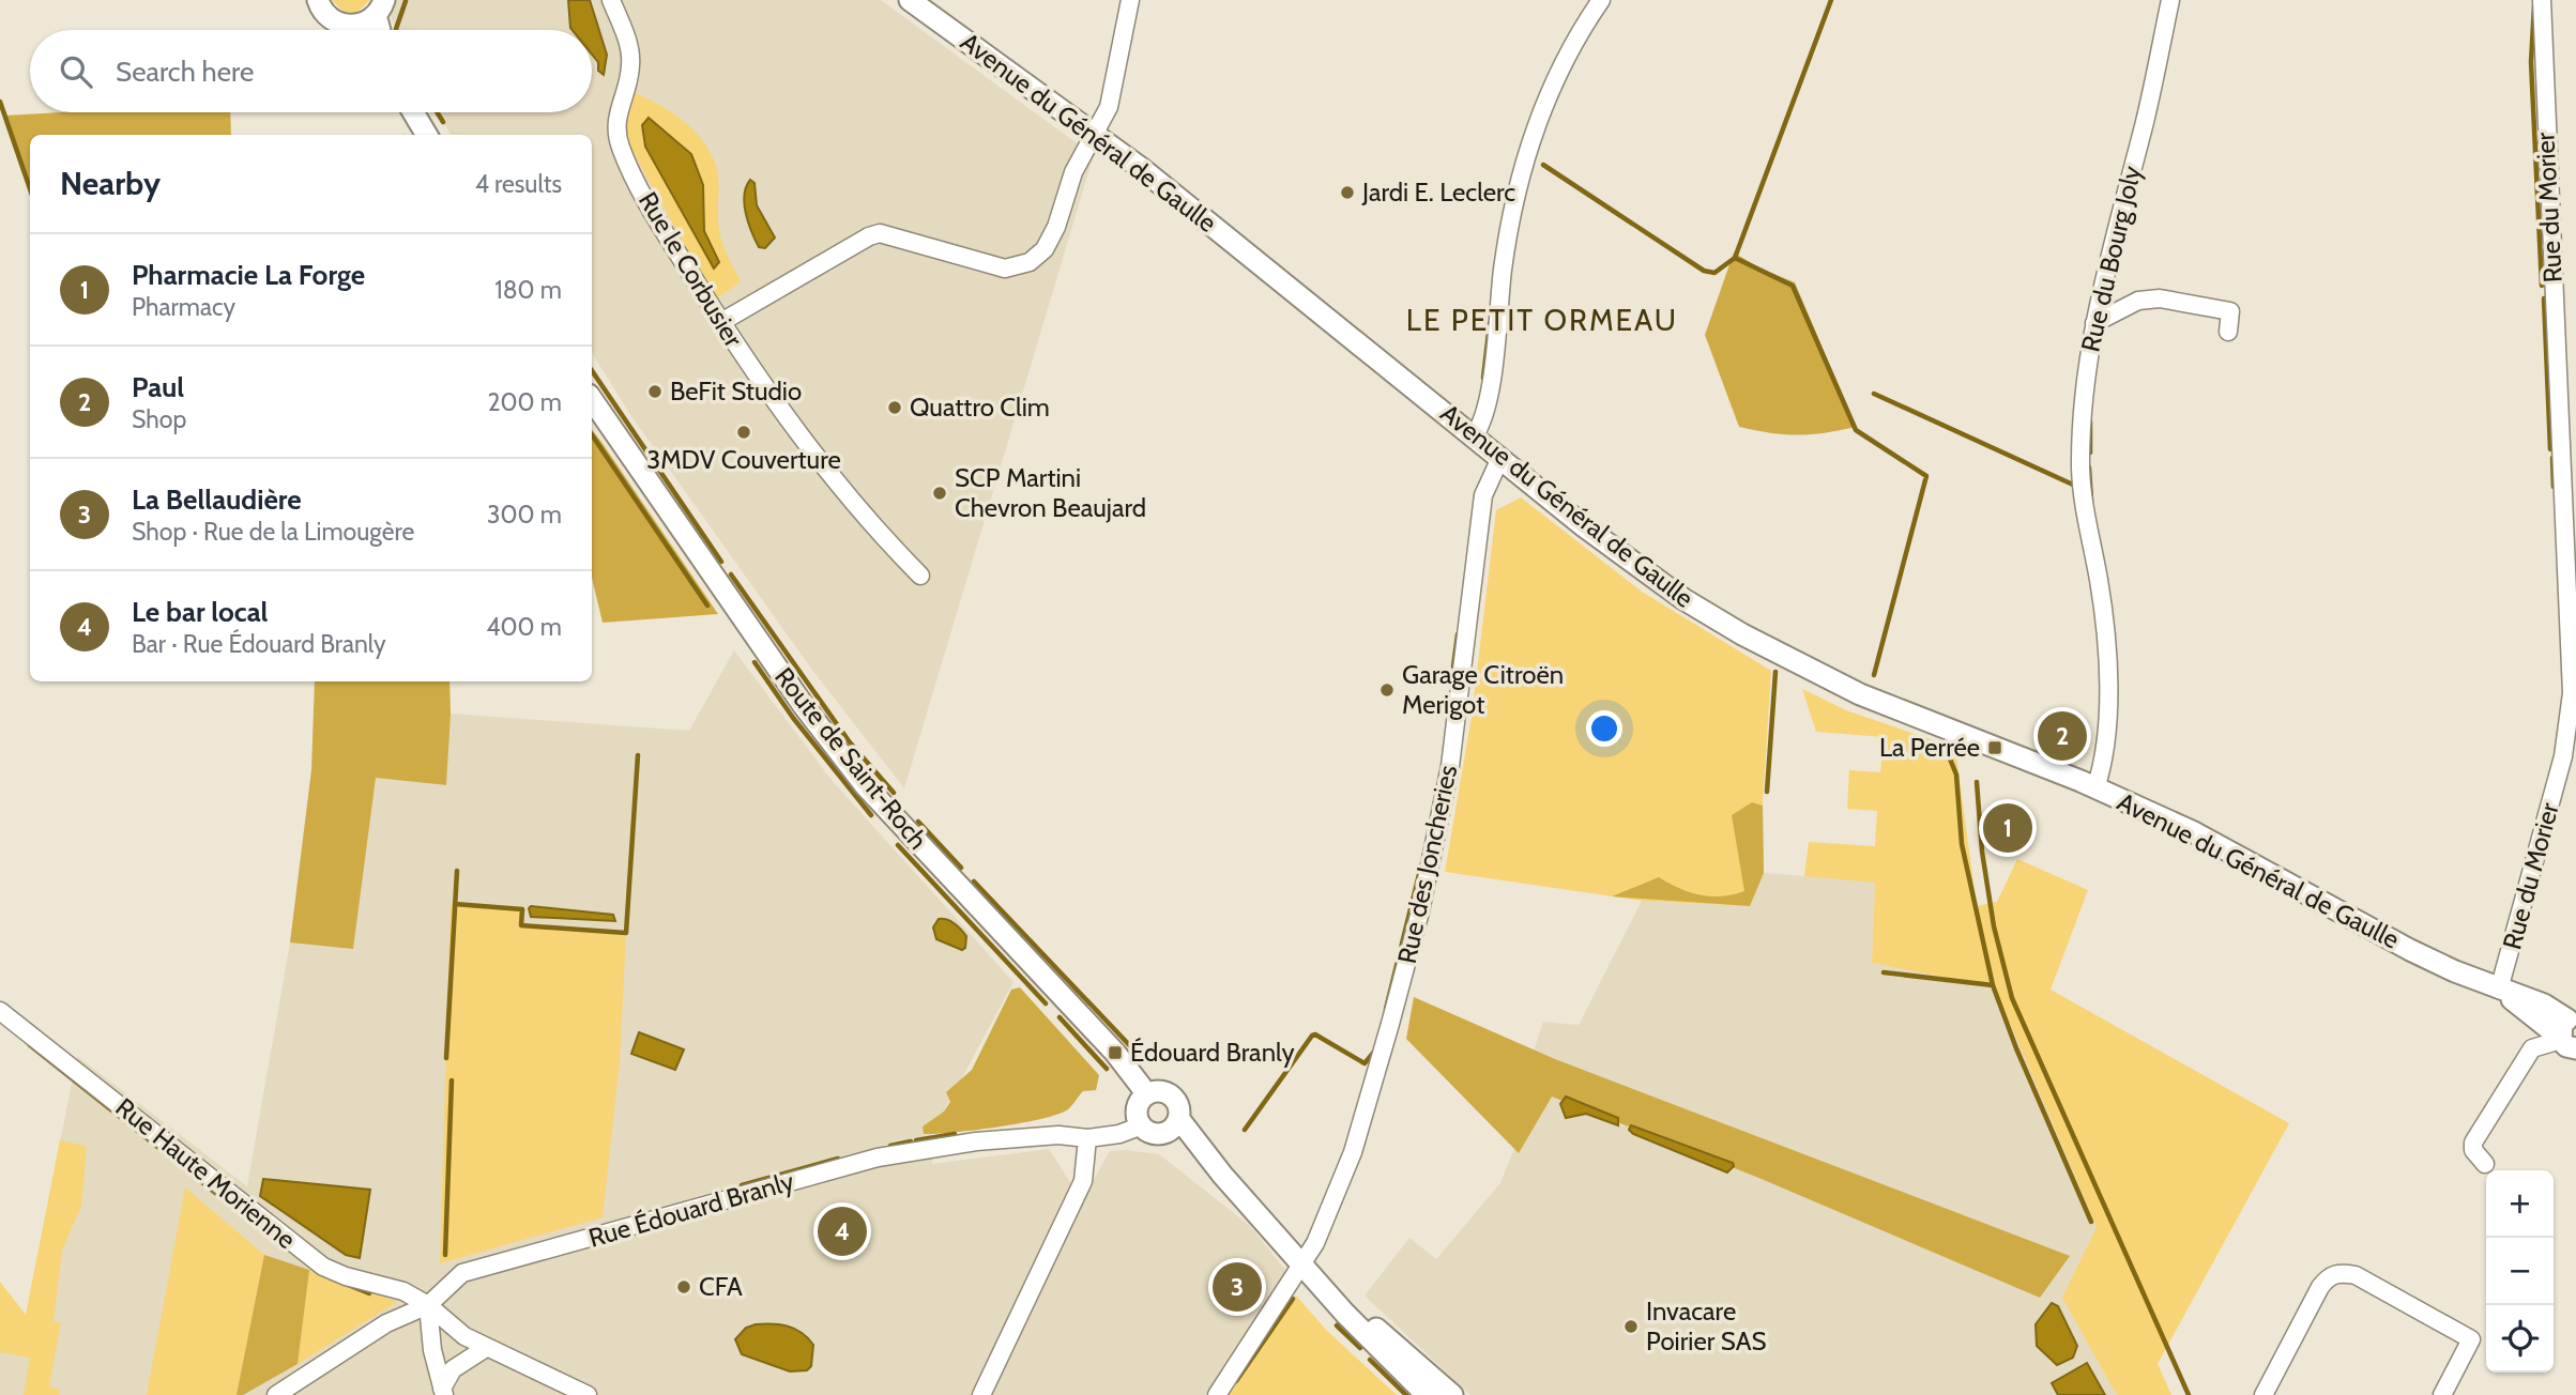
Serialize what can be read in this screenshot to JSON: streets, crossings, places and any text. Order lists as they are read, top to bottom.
{
  "streets": {
    "street": [
      "Avenue du Général de Gaulle",
      "Rue du Morier",
      "Rue du Bourg Joly",
      "Rue le Corbusier",
      "Route de Saint-Roch",
      "Rue des Joncheries",
      "Rue Haute Morienne",
      "Rue Édouard Branly"
    ]
  },
  "crossings": [
    ["Avenue du Général de Gaulle", "Rue du Morier"],
    ["Avenue du Général de Gaulle", "Rue du Bourg Joly"],
    ["Avenue du Général de Gaulle", "Rue des Joncheries"],
    ["Route de Saint-Roch", "Rue Édouard Branly"],
    ["Rue Haute Morienne", "Rue Édouard Branly"]
  ],
  "districts": ["LE PETIT ORMEAU"],
  "places": {
    "other": [
      "Jardi E. Leclerc",
      "BeFit Studio",
      "Quattro Clim",
      "3MDV Couverture",
      "SCP Martini Chevron Beaujard",
      "Garage Citroën Merigot",
      "CFA",
      "Invacare Poirier SAS"
    ],
    "transit": ["La Perrée", "Édouard Branly"]
  },
  "page": {
    "search": "Search here",
    "heading": ["Nearby", "4 results"],
    "list": [
      {
        "mark": "1",
        "name": "Pharmacie La Forge",
        "note": "Pharmacy",
        "value": "180 m"
      },
      {
        "mark": "2",
        "name": "Paul",
        "note": "Shop",
        "value": "200 m"
      },
      {
        "mark": "3",
        "name": "La Bellaudière",
        "note": "Shop · Rue de la Limougère",
        "value": "300 m"
      },
      {
        "mark": "4",
        "name": "Le bar local",
        "note": "Bar · Rue Édouard Branly",
        "value": "400 m"
      }
    ],
    "pins": [
      "2",
      "1",
      "4",
      "3"
    ],
    "map_buttons": ["+", "−"]
  }
}
